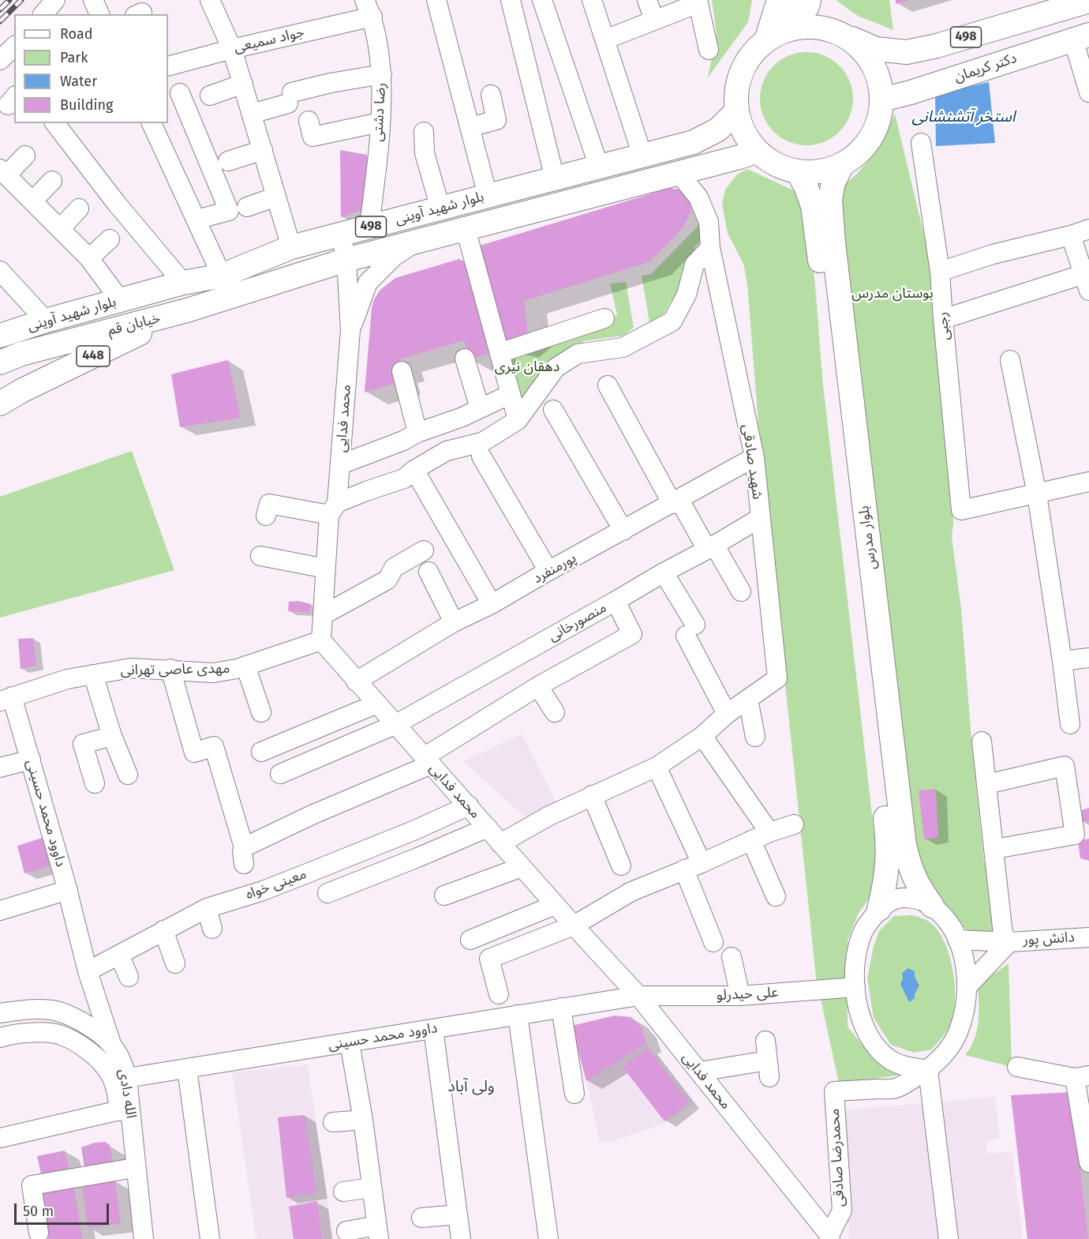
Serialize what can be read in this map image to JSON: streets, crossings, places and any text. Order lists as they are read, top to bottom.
{
  "streets": {
    "main road": [
      "498",
      "دکتر کریمان",
      "بلوار شهید آوینی",
      "خیابان قم",
      "448",
      "بلوار مدرس"
    ],
    "street": [
      "جواد سمیعی",
      "رضا دشتی",
      "رجبی",
      "محمد فدایی",
      "شهید صادقی",
      "پورمنفرد",
      "منصورخانی",
      "مهدی عاصی تهرانی",
      "داوود محمد حسینی",
      "معینی خواه",
      "دانش پور",
      "علی حیدرلو",
      "الله دادی",
      "محمدرضا صادقی"
    ]
  },
  "crossings": [
    ["498", "دکتر کریمان"],
    ["498", "بلوار شهید آوینی"],
    ["498", "بلوار مدرس"],
    ["جواد سمیعی", "رضا دشتی"],
    ["دکتر کریمان", "بلوار شهید آوینی"],
    ["دکتر کریمان", "بلوار مدرس"],
    ["رضا دشتی", "بلوار شهید آوینی"],
    ["بلوار شهید آوینی", "خیابان قم"],
    ["بلوار شهید آوینی", "448"],
    ["بلوار شهید آوینی", "محمد فدایی"],
    ["بلوار شهید آوینی", "شهید صادقی"],
    ["بلوار شهید آوینی", "بلوار مدرس"],
    ["خیابان قم", "448"],
    ["محمد فدایی", "پورمنفرد"],
    ["محمد فدایی", "منصورخانی"],
    ["محمد فدایی", "مهدی عاصی تهرانی"],
    ["محمد فدایی", "داوود محمد حسینی"],
    ["محمد فدایی", "معینی خواه"],
    ["محمد فدایی", "علی حیدرلو"],
    ["محمد فدایی", "محمدرضا صادقی"],
    ["شهید صادقی", "پورمنفرد"],
    ["شهید صادقی", "منصورخانی"],
    ["بلوار مدرس", "دانش پور"],
    ["بلوار مدرس", "علی حیدرلو"],
    ["بلوار مدرس", "محمدرضا صادقی"],
    ["مهدی عاصی تهرانی", "داوود محمد حسینی"],
    ["داوود محمد حسینی", "معینی خواه"],
    ["داوود محمد حسینی", "علی حیدرلو"],
    ["داوود محمد حسینی", "الله دادی"],
    ["دانش پور", "علی حیدرلو"],
    ["دانش پور", "محمدرضا صادقی"],
    ["علی حیدرلو", "محمدرضا صادقی"]
  ],
  "districts": ["ولی آباد"],
  "water": ["استخر آتشنشانی"],
  "parks": ["بوستان مدرس", "دهقان نیری"],
  "legend": [
    "Road",
    "Park",
    "Water",
    "Building"
  ],
  "scale_bar": "50 m"
}
